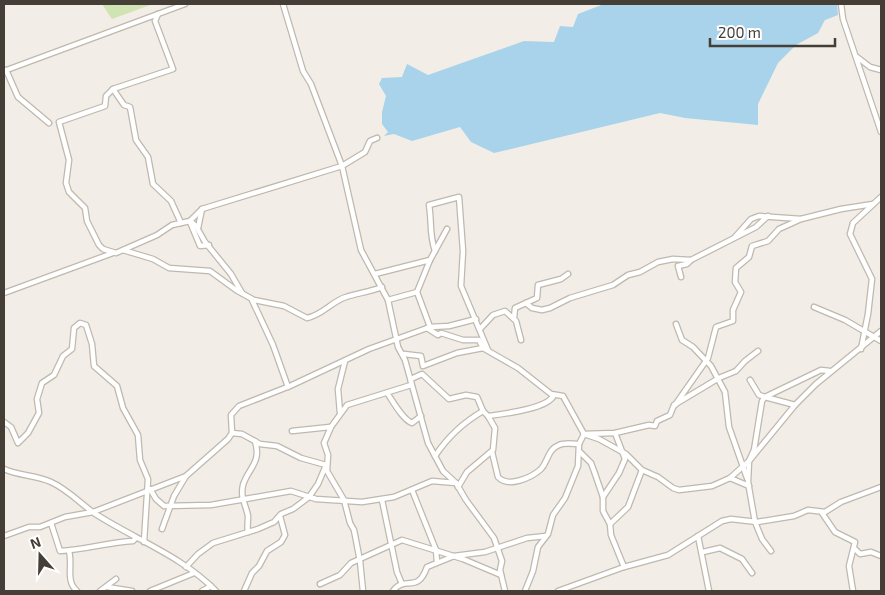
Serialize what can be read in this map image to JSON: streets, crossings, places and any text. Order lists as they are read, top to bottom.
{
  "scale_bar": "200 m",
  "north": "top"
}
